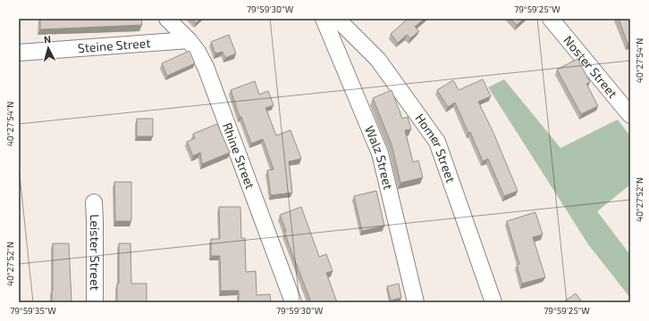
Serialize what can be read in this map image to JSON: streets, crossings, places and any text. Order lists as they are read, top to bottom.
{
  "streets": {
    "street": [
      "Steine Street",
      "Noster Street",
      "Homer Street",
      "Rhine Street",
      "Walz Street",
      "Leister Street"
    ]
  },
  "crossings": [
    ["Steine Street", "Rhine Street"]
  ],
  "north": "top",
  "coordinates": [
    "79°59'30\"W",
    "79°59'25\"W",
    "40°27'54\"N",
    "40°27'52\"N",
    "79°59'35\"W"
  ]
}
